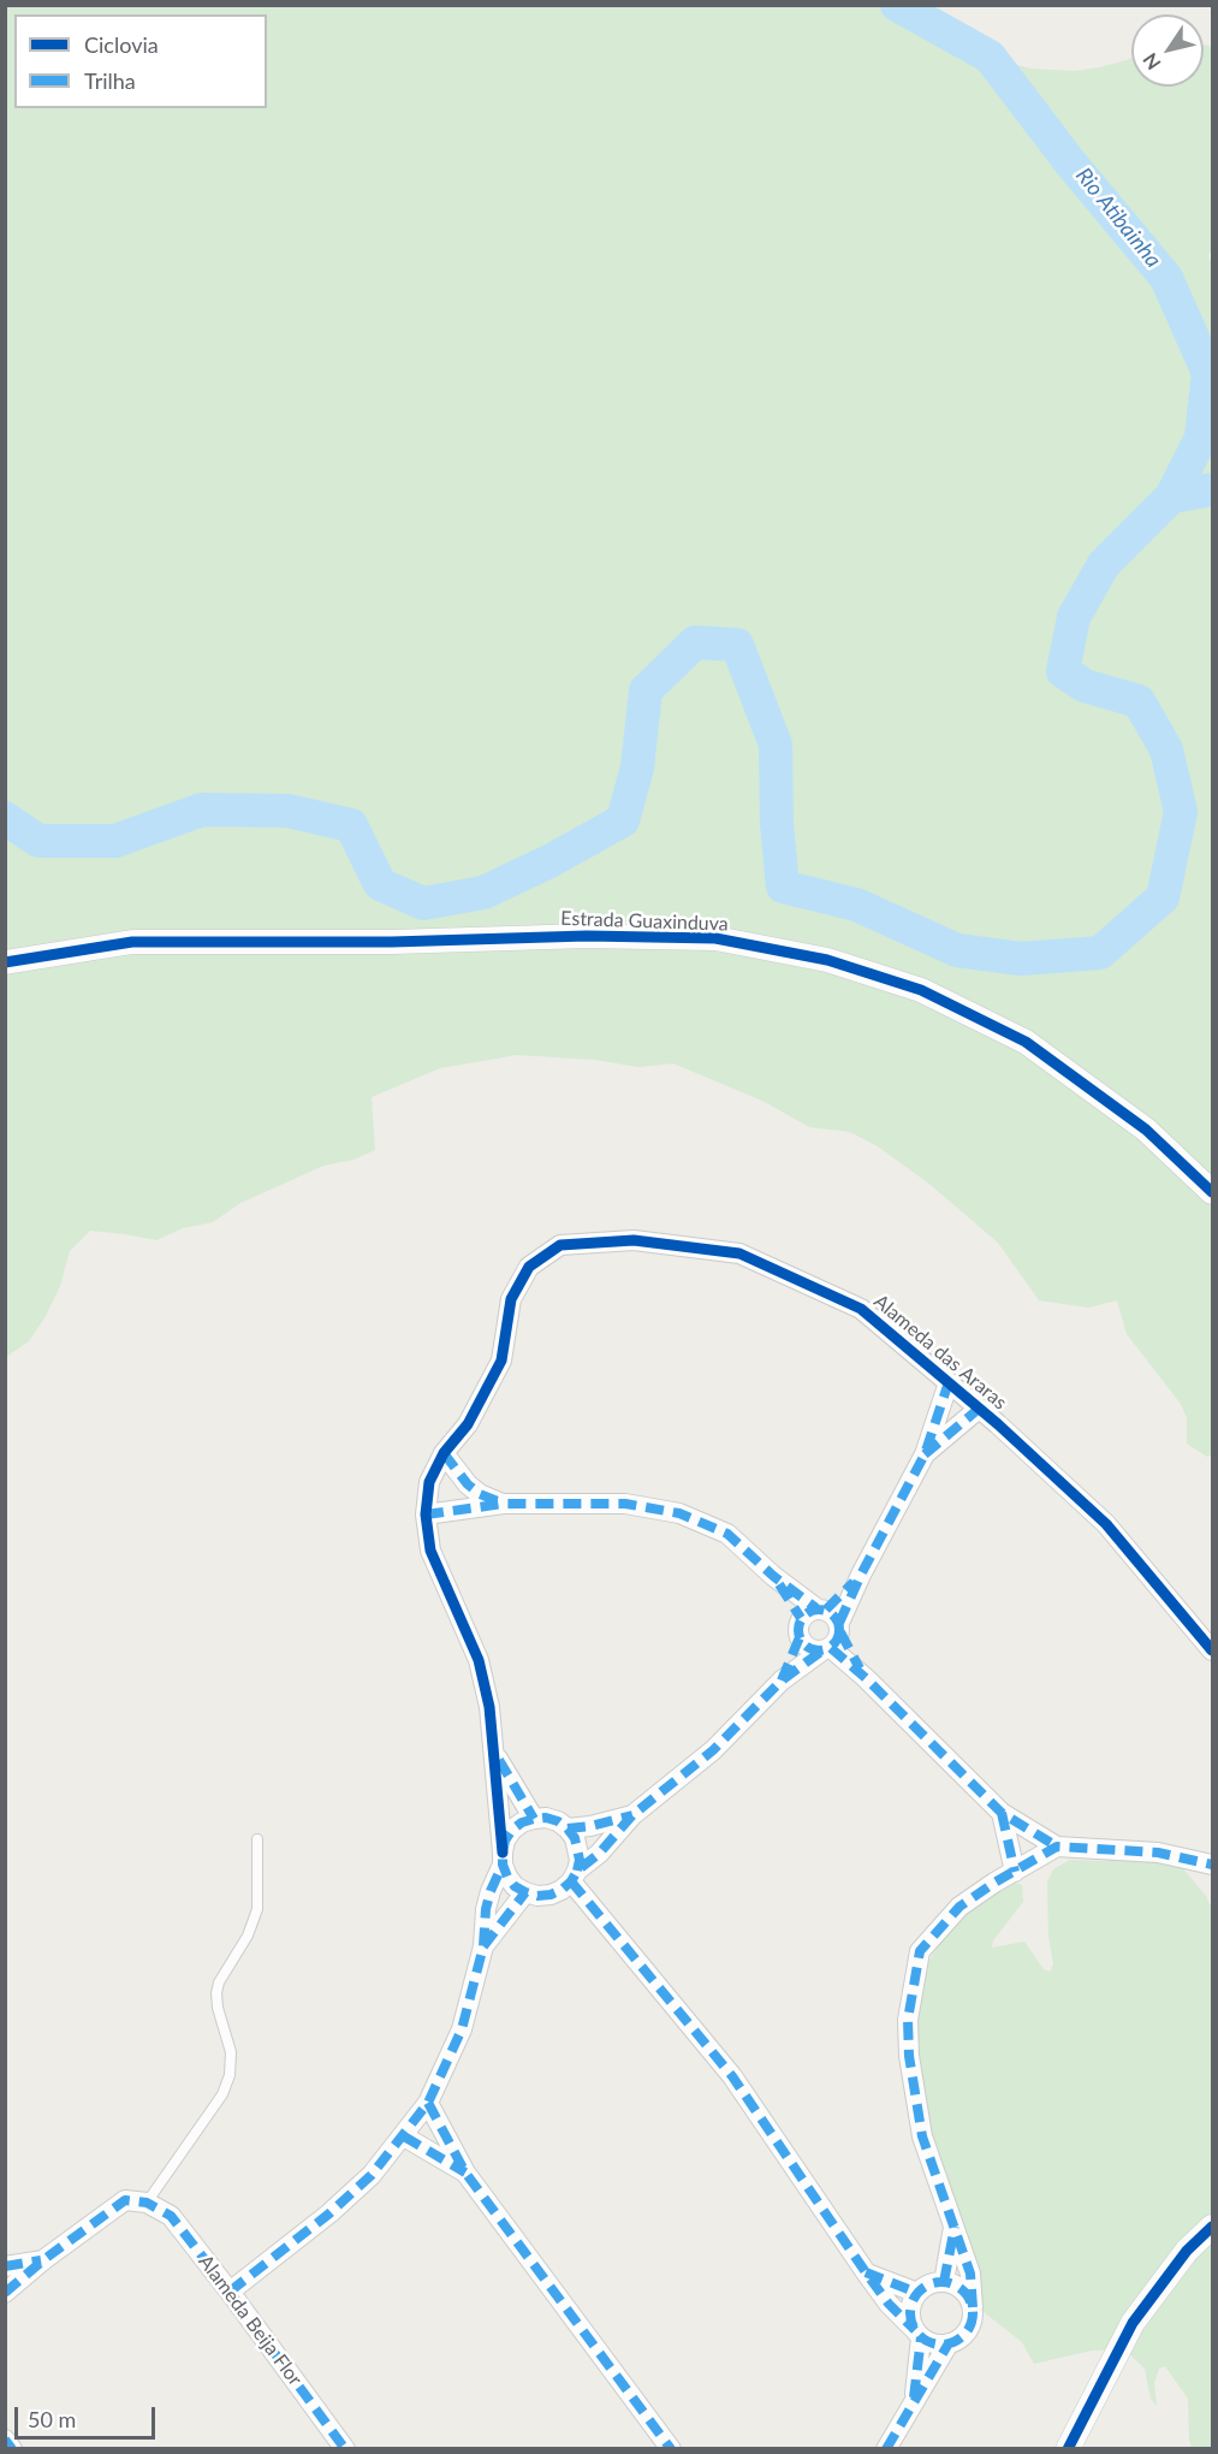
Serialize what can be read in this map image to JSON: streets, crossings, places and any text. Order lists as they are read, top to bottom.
{
  "streets": {
    "street": ["Estrada Guaxinduva", "Alameda das Araras", "Alameda Beija Flor"]
  },
  "water": ["Rio Atibainha"],
  "legend": ["Ciclovia", "Trilha"],
  "scale_bar": "50 m",
  "north": "bottom left"
}
